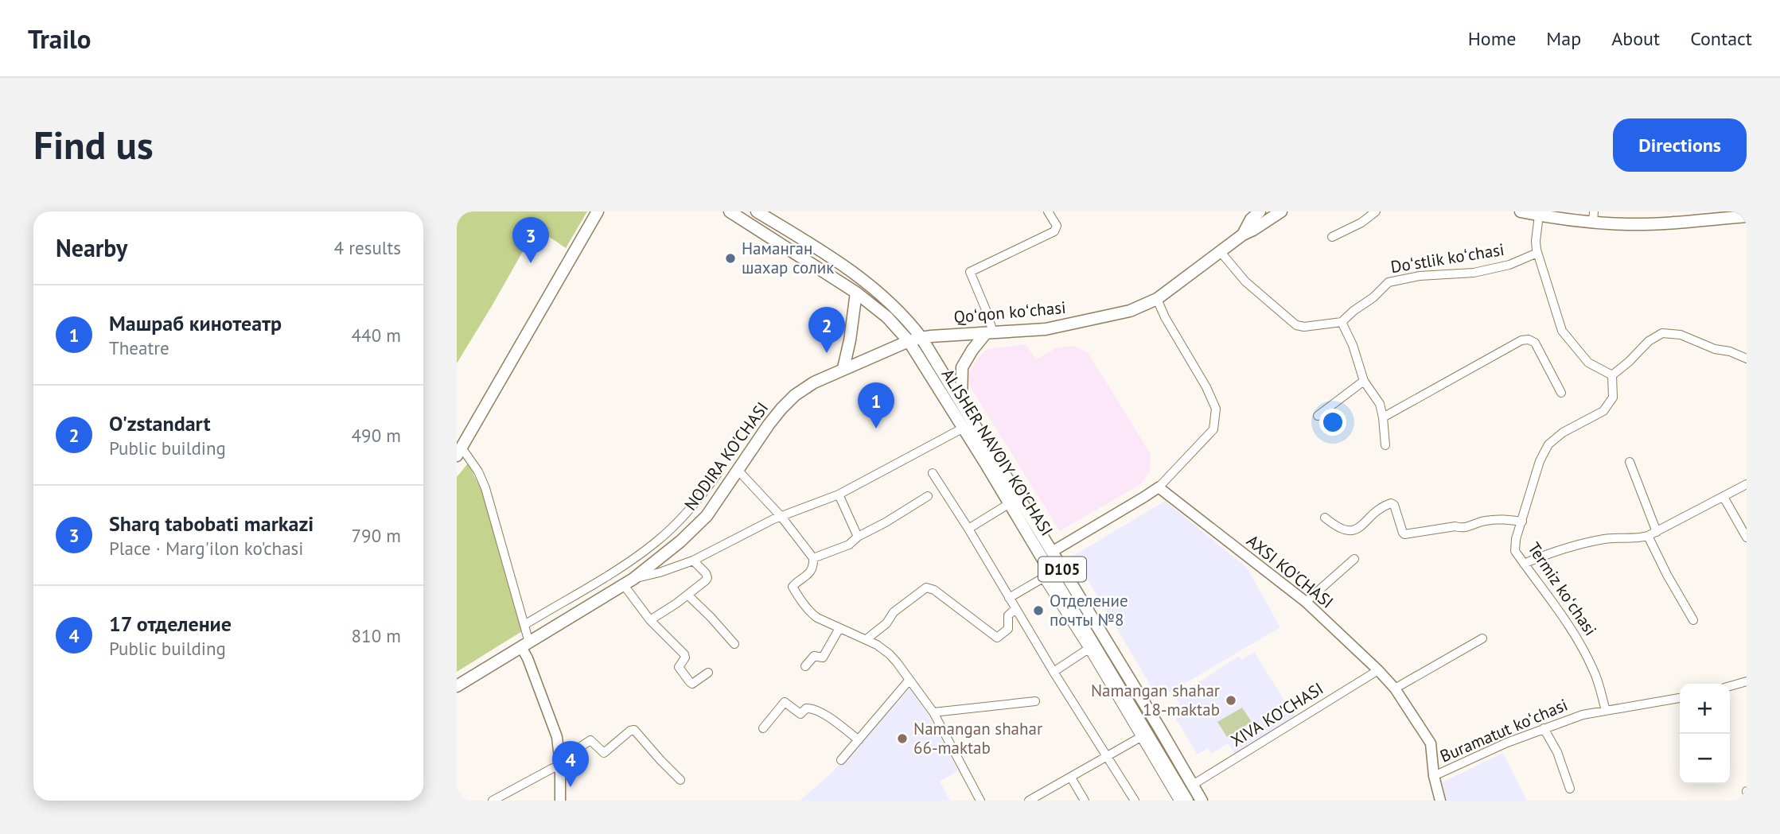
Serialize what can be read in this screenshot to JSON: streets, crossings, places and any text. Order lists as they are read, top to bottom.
{
  "streets": {
    "main road": [
      "Qoʻqon koʻchasi",
      "ALISHER NAVOIY KO'CHASI",
      "NODIRA KO'CHASI",
      "D105"
    ],
    "street": [
      "Doʻstlik koʻchasi",
      "AXSI KO'CHASI",
      "Termiz koʻchasi",
      "XIVA KO'CHASI",
      "Buramatut koʻchasi"
    ]
  },
  "crossings": [
    ["Qoʻqon koʻchasi", "ALISHER NAVOIY KO'CHASI"],
    ["Qoʻqon koʻchasi", "NODIRA KO'CHASI"],
    ["Qoʻqon koʻchasi", "D105"],
    ["ALISHER NAVOIY KO'CHASI", "NODIRA KO'CHASI"],
    ["ALISHER NAVOIY KO'CHASI", "D105"],
    ["ALISHER NAVOIY KO'CHASI", "XIVA KO'CHASI"],
    ["NODIRA KO'CHASI", "D105"],
    ["AXSI KO'CHASI", "XIVA KO'CHASI"],
    ["AXSI KO'CHASI", "Buramatut koʻchasi"],
    ["Termiz koʻchasi", "Buramatut koʻchasi"]
  ],
  "places": [
    "Наманган шахар солик",
    "Отделение почты №8",
    "Namangan shahar 18-maktab",
    "Namangan shahar 66-maktab"
  ],
  "page": {
    "header": "Trailo",
    "nav": [
      "Home",
      "Map",
      "About",
      "Contact"
    ],
    "buttons": "Directions",
    "title": "Find us",
    "heading": ["Nearby", "4 results"],
    "pins": [
      "3",
      "2",
      "1",
      "4"
    ],
    "list": [
      {
        "mark": "1",
        "name": "Машраб кинотеатр",
        "note": "Theatre",
        "value": "440 m"
      },
      {
        "mark": "2",
        "name": "O'zstandart",
        "note": "Public building",
        "value": "490 m"
      },
      {
        "mark": "3",
        "name": "Sharq tabobati markazi",
        "note": "Place · Marg'ilon ko'chasi",
        "value": "790 m"
      },
      {
        "mark": "4",
        "name": "17 отделение",
        "note": "Public building",
        "value": "810 m"
      }
    ],
    "map_buttons": ["+", "−"]
  }
}
